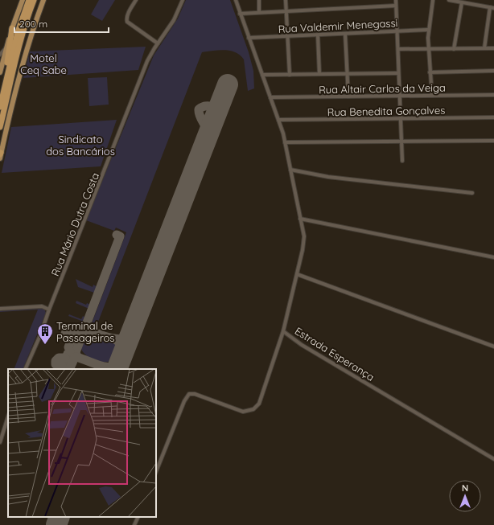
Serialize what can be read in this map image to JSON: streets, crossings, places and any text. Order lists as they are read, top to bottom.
{
  "streets": {
    "street": [
      "Rua Valdemir Menegassi",
      "Rua Altair Carlos da Veiga",
      "Rua Benedita Gonçalves",
      "Rua Mário Dutra Costa",
      "Estrada Esperança"
    ]
  },
  "crossings": [
    ["Rua Valdemir Menegassi", "Estrada Esperança"],
    ["Rua Altair Carlos da Veiga", "Estrada Esperança"],
    ["Rua Benedita Gonçalves", "Estrada Esperança"]
  ],
  "parks": ["Motel Ceq Sabe", "Sindicato dos Bancários"],
  "places": {
    "building": ["Terminal de Passageiros"]
  },
  "scale_bar": "200 m",
  "north": "top"
}
